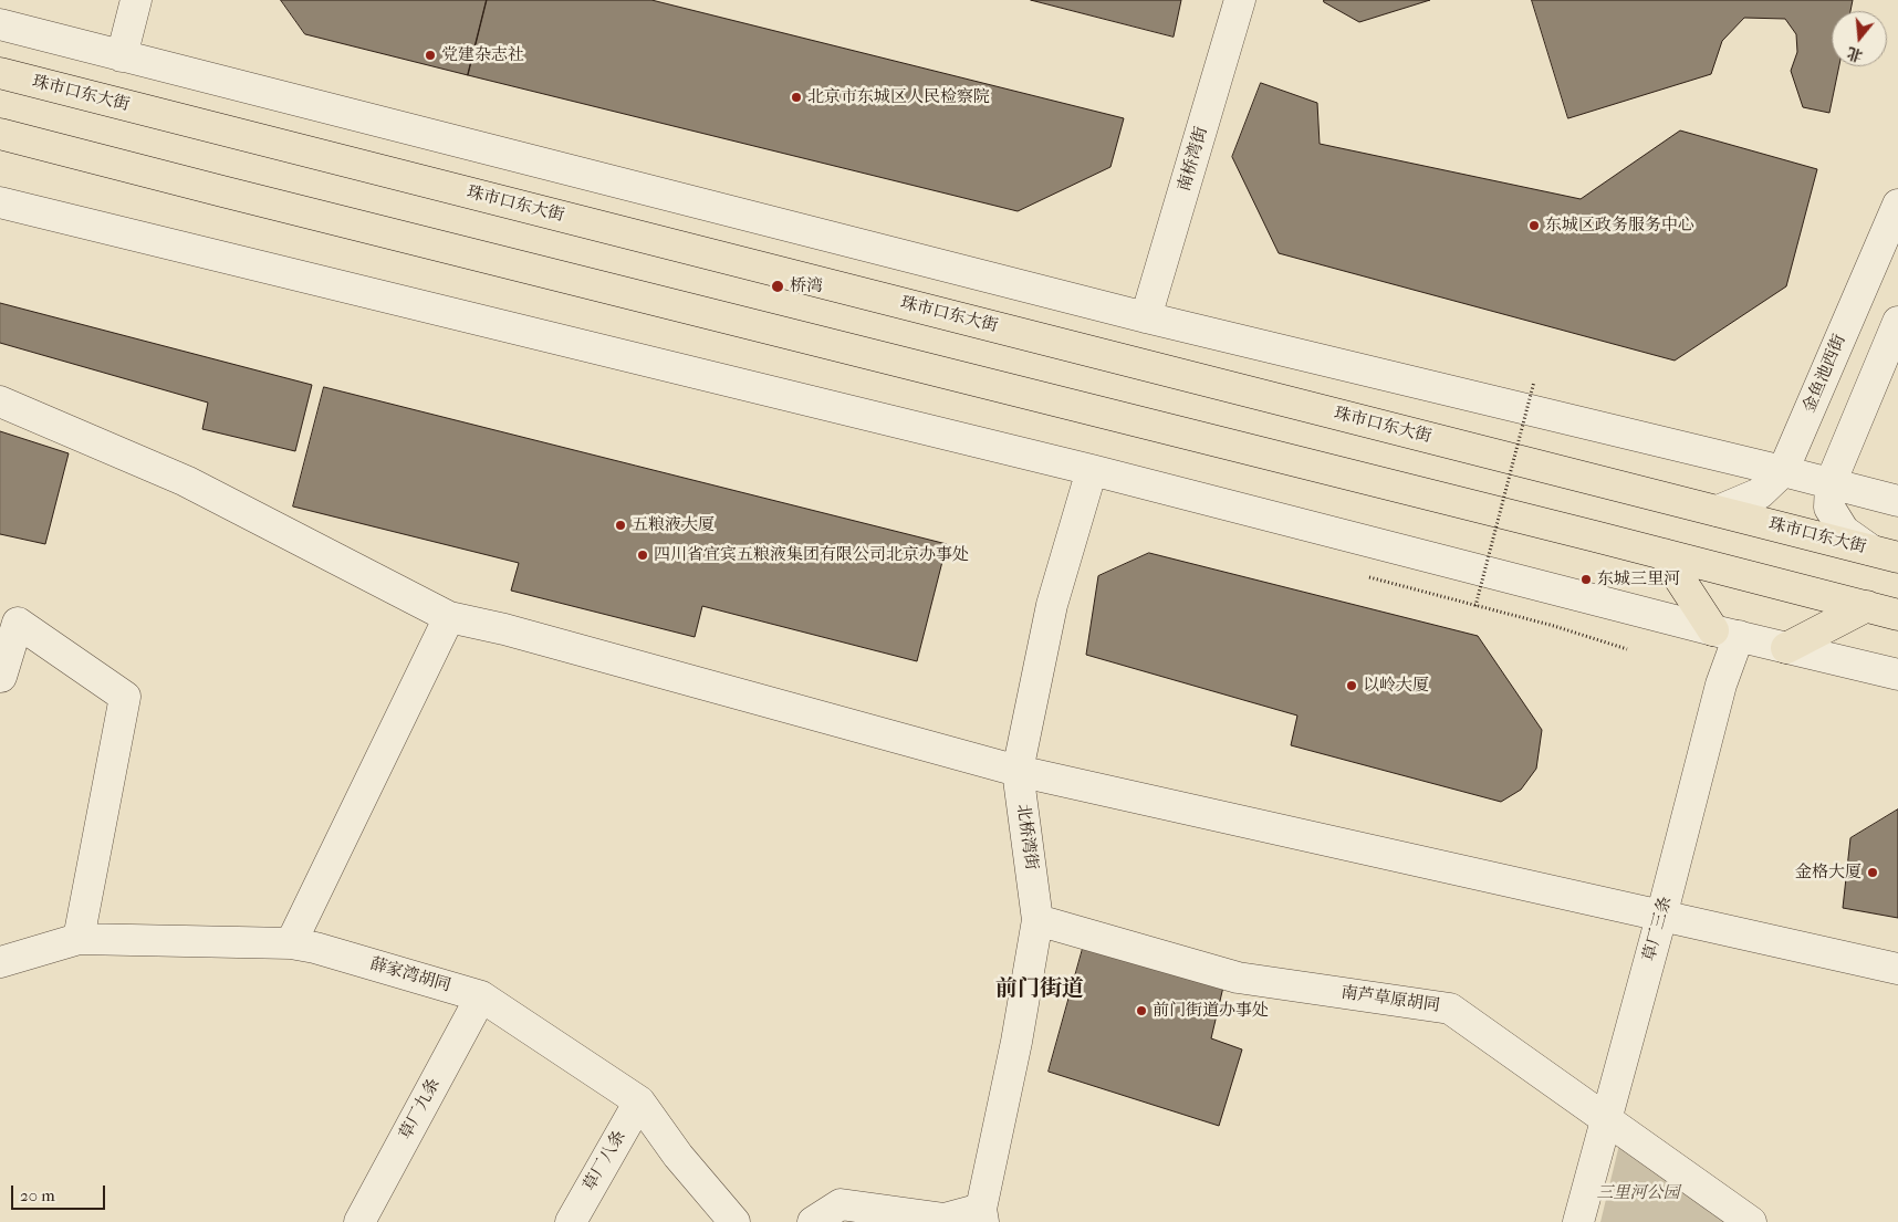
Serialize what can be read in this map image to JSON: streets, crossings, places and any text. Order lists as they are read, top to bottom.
{
  "streets": {
    "main road": ["珠市口东大街"],
    "street": [
      "南桥湾街",
      "金鱼池西街",
      "北桥湾街",
      "草厂三条",
      "薛家湾胡同",
      "南芦草原胡同",
      "草厂九条",
      "草厂八条"
    ]
  },
  "crossings": [
    ["珠市口东大街", "金鱼池西街"],
    ["北桥湾街", "南芦草原胡同"],
    ["草厂三条", "南芦草原胡同"],
    ["薛家湾胡同", "草厂九条"],
    ["薛家湾胡同", "草厂八条"]
  ],
  "districts": ["前门街道"],
  "parks": ["三里河公园"],
  "places": [
    "党建杂志社",
    "北京市东城区人民检察院",
    "东城区政务服务中心",
    "桥湾",
    "五粮液大厦",
    "四川省宜宾五粮液集团有限公司北京办事处",
    "东城三里河",
    "以岭大厦",
    "金格大厦",
    "前门街道办事处"
  ],
  "scale_bar": "20 m",
  "north": "bottom"
}
